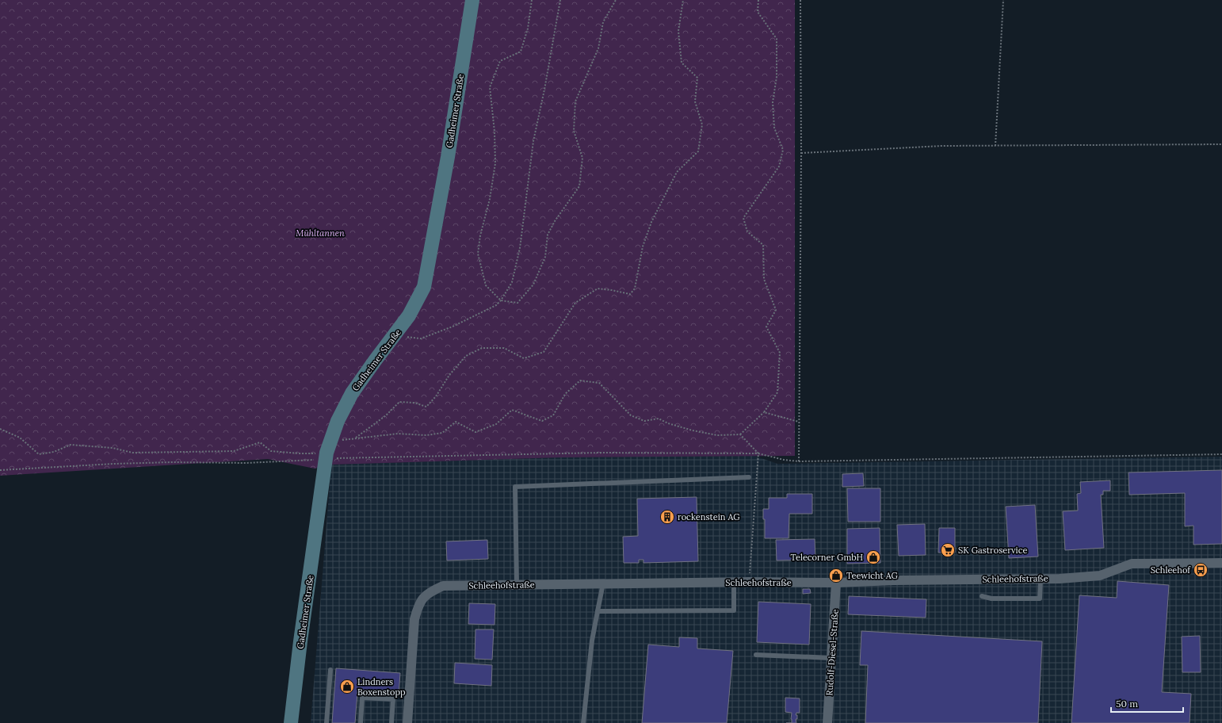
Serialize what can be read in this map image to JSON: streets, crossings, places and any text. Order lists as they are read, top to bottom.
{
  "streets": {
    "street": ["Gadheimer Straße", "Schleehofstraße", "Rudolf-Diesel-Straße"]
  },
  "crossings": [
    ["Schleehofstraße", "Rudolf-Diesel-Straße"]
  ],
  "parks": ["Mühltannen"],
  "places": {
    "building": ["rockenstein AG"],
    "supermarket": ["SK Gastroservice"],
    "shop": ["Telecorner GmbH", "Teewicht AG", "Lindners Boxenstopp"],
    "bus stop": ["Schleehof"]
  },
  "scale_bar": "50 m"
}
